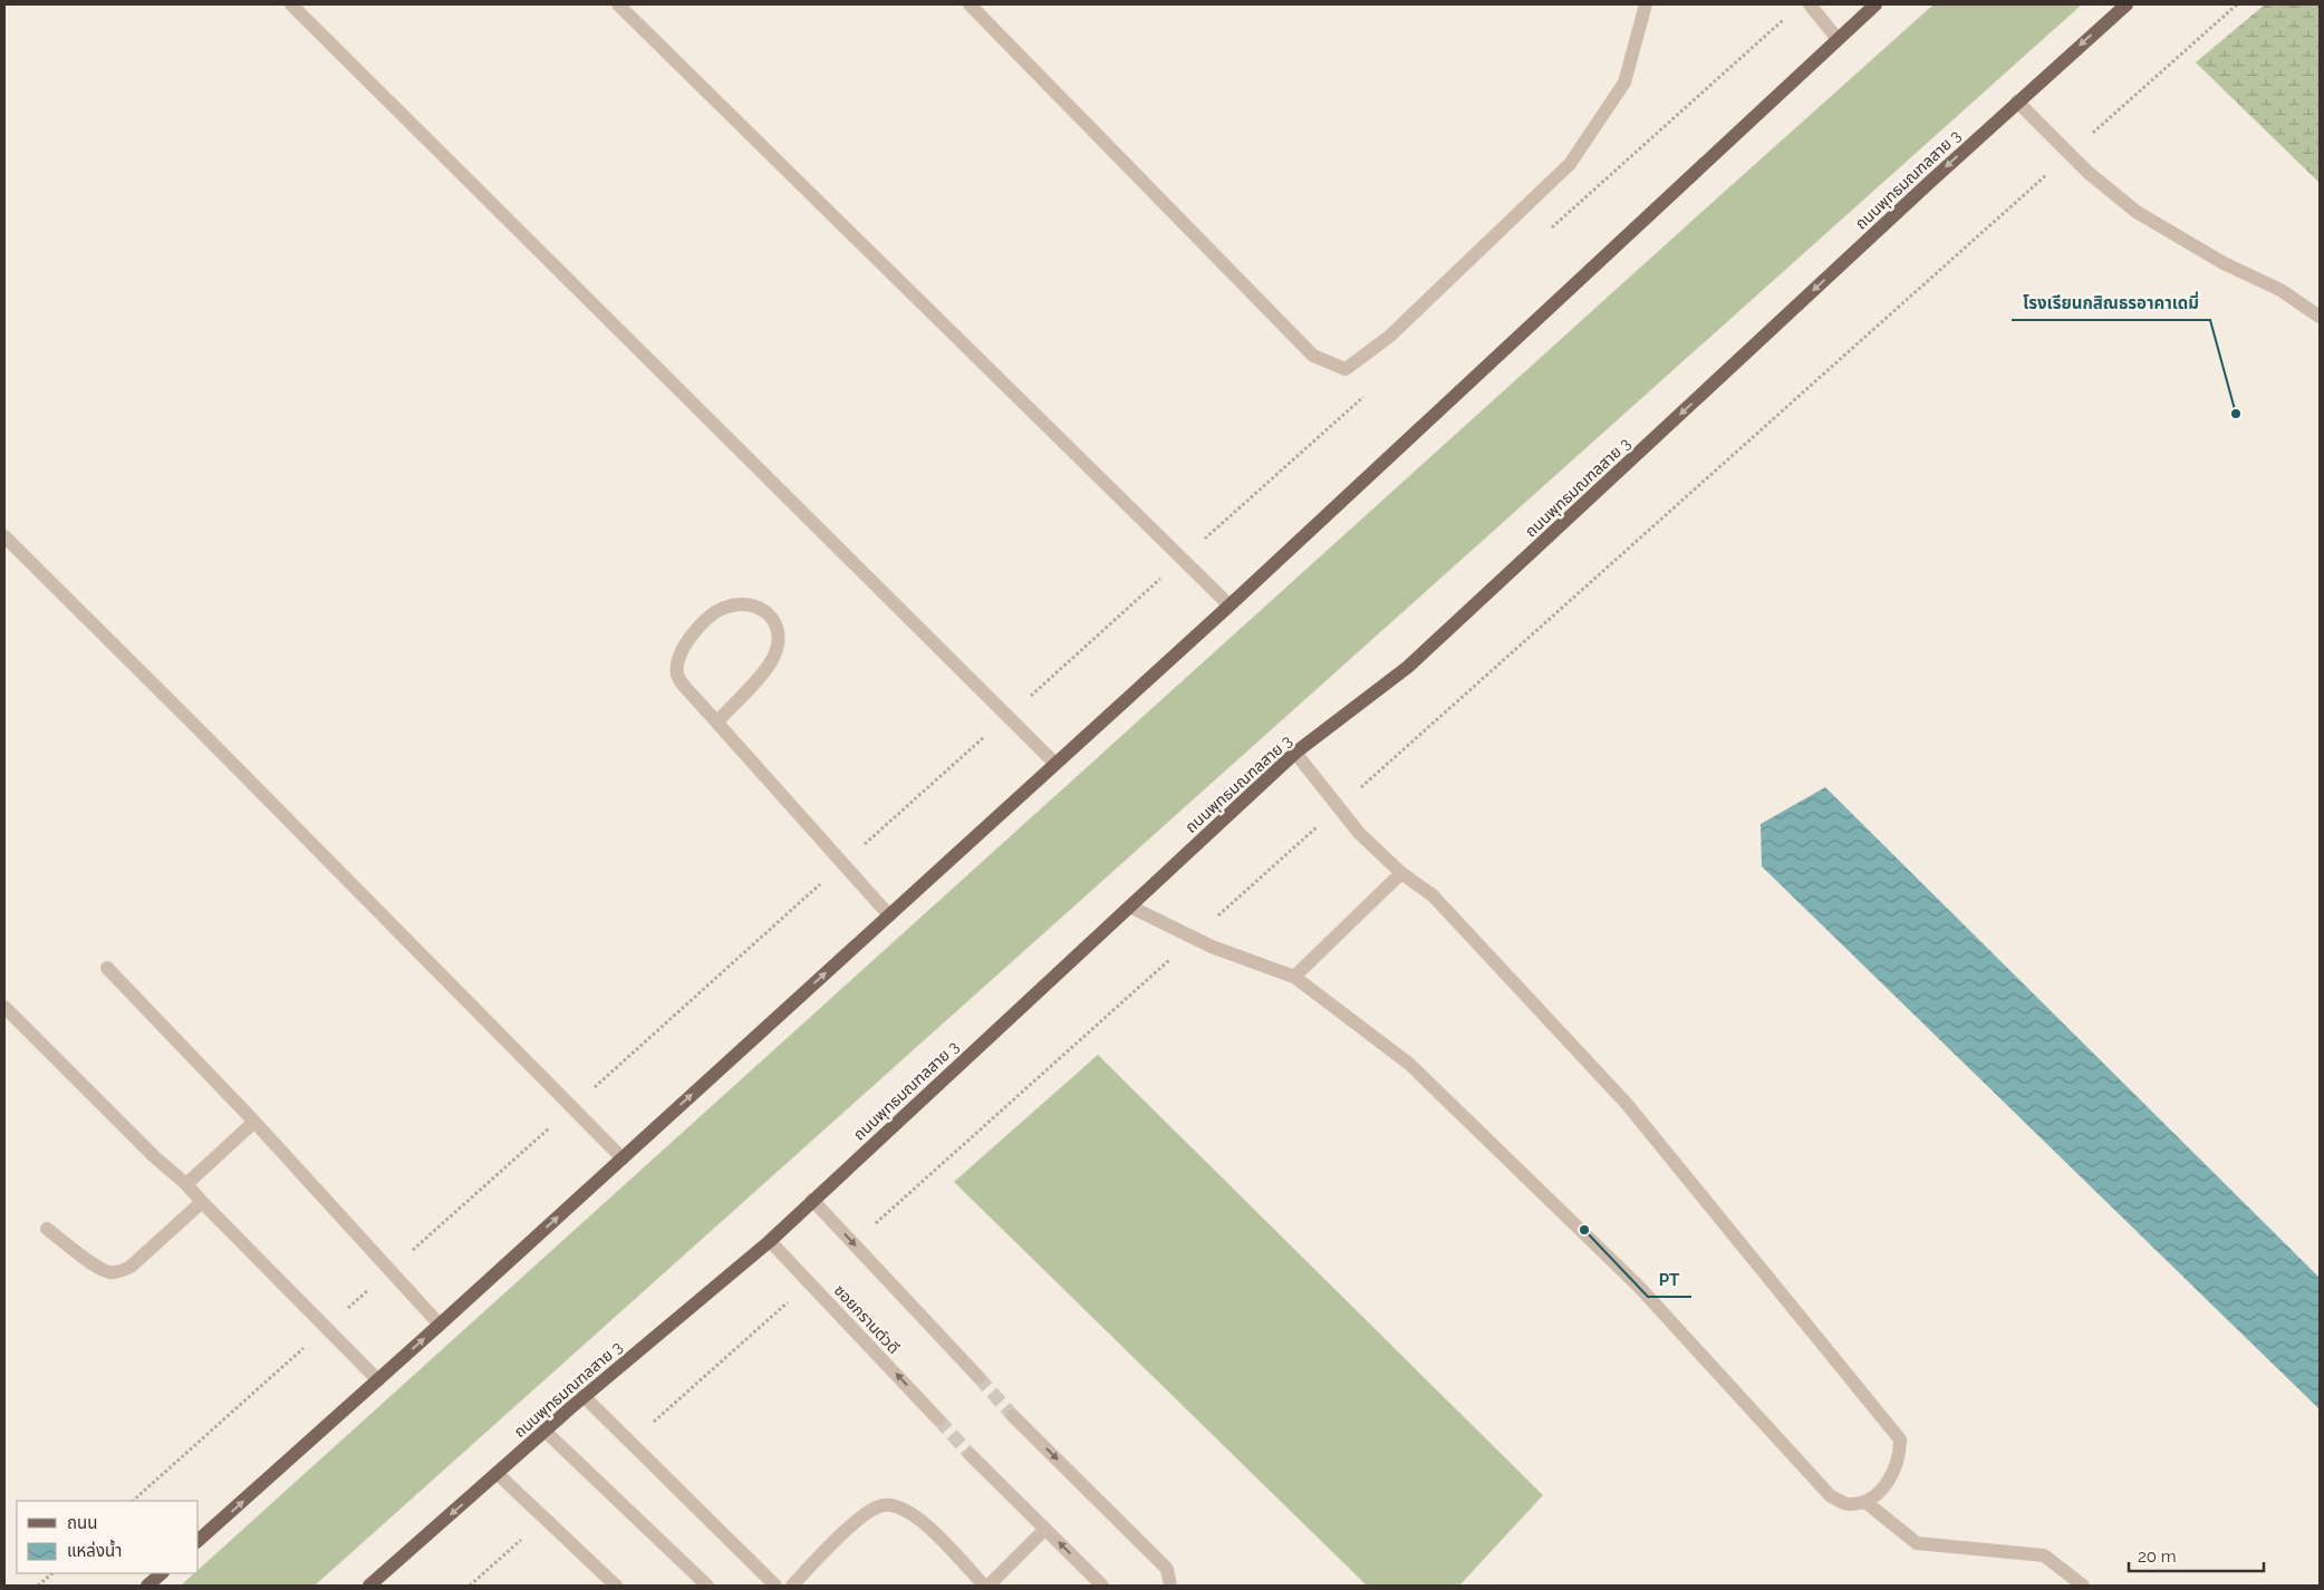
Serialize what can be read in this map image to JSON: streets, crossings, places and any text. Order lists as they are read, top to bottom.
{
  "streets": {
    "main road": ["ถนนพุทธมณฑลสาย 3"],
    "street": ["ซอยกรานต์วดี"]
  },
  "crossings": [
    ["ถนนพุทธมณฑลสาย 3", "ซอยกรานต์วดี"]
  ],
  "one_way": ["ถนนพุทธมณฑลสาย 3"],
  "places": ["โรงเรียนกสิณธรอาคาเดมี่", "PT"],
  "legend": ["ถนน", "แหล่งน้ำ"],
  "scale_bar": "20 m"
}
